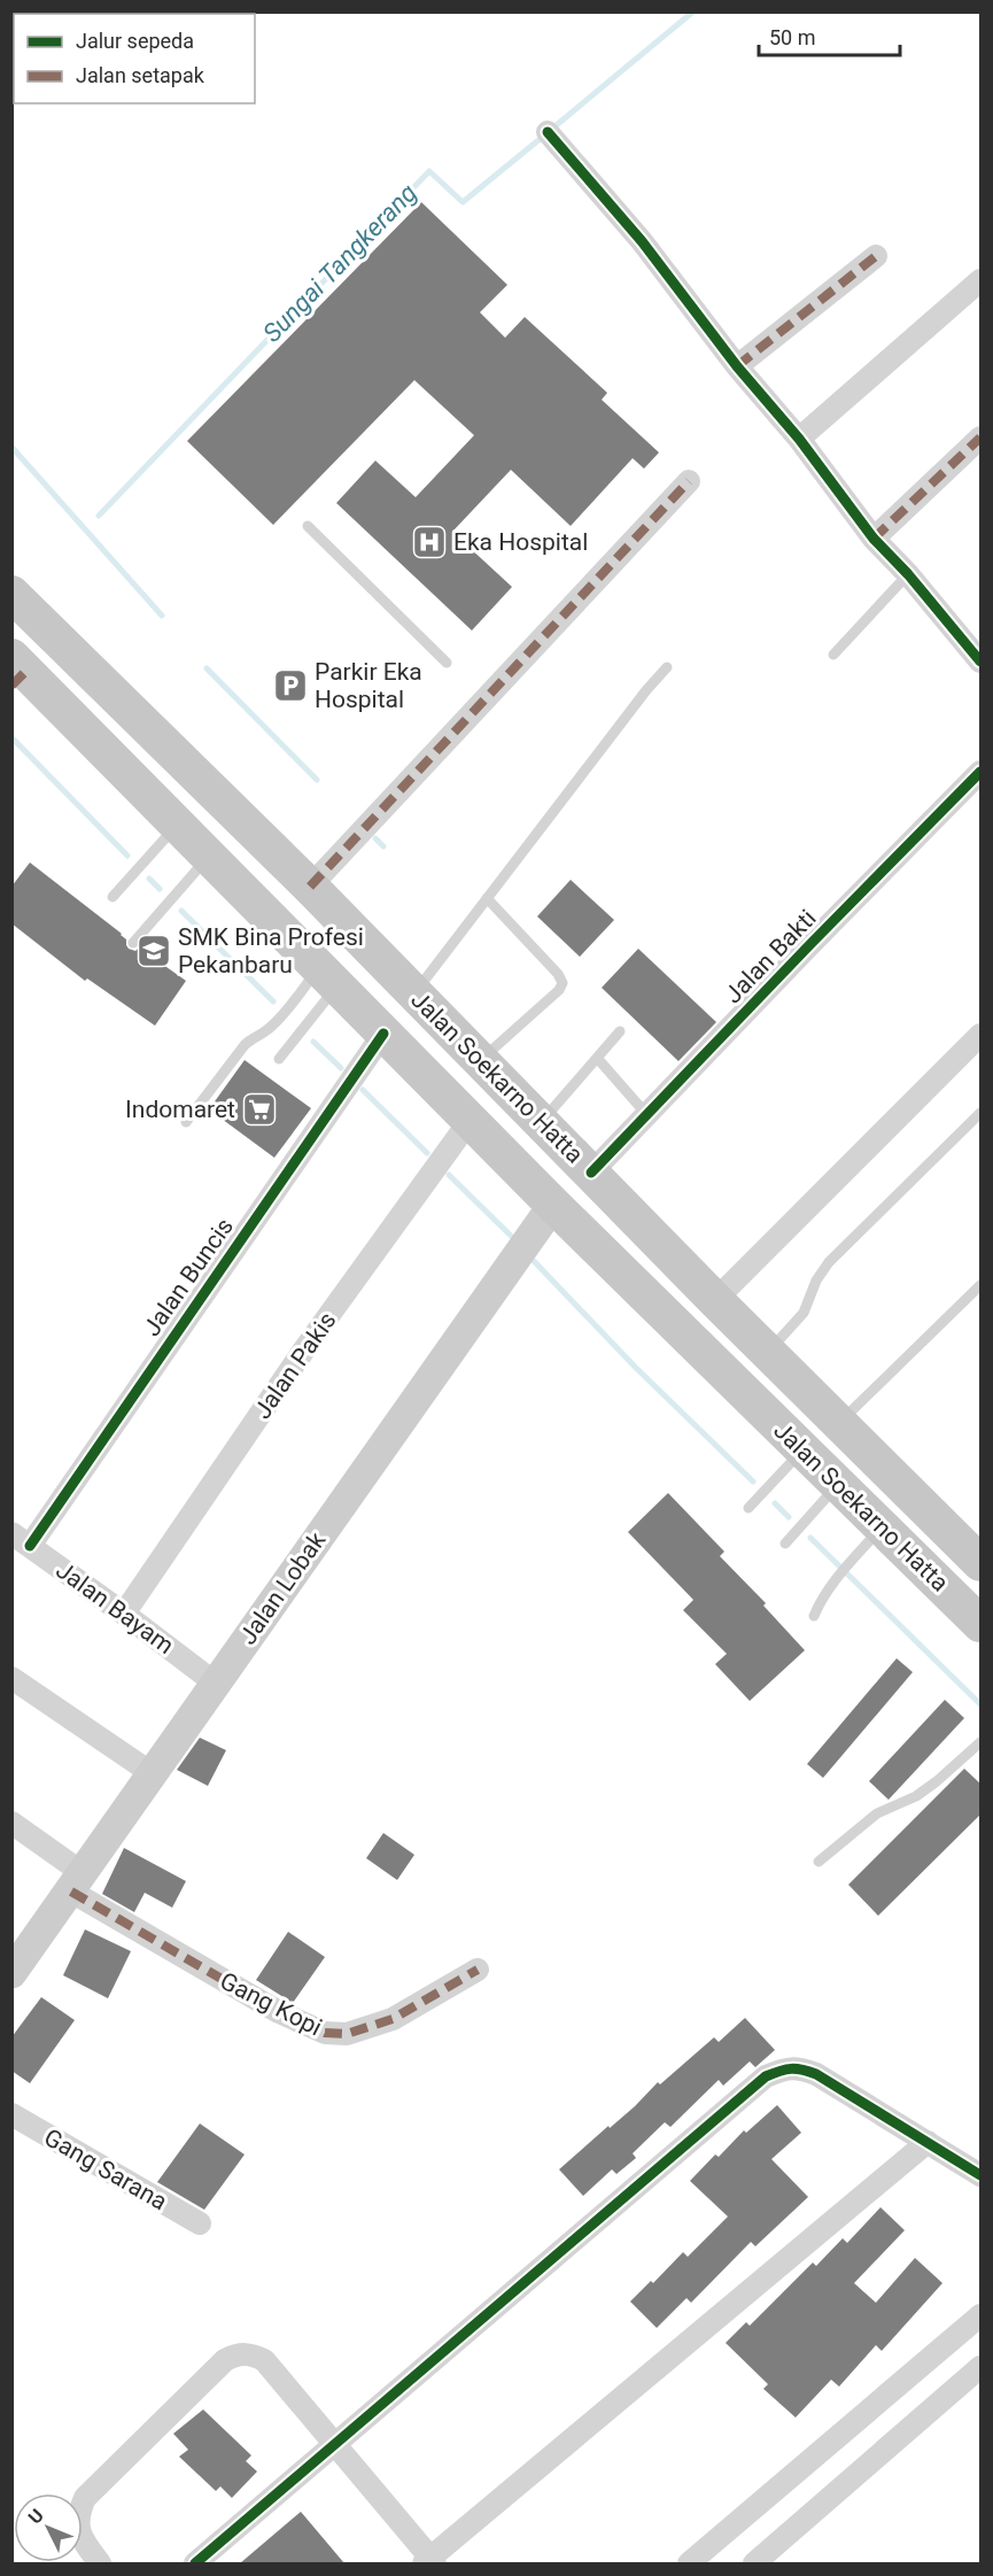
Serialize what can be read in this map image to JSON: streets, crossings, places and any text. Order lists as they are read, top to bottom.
{
  "streets": {
    "main road": ["Jalan Soekarno Hatta", "Jalan Lobak"],
    "street": [
      "Jalan Bakti",
      "Jalan Buncis",
      "Jalan Pakis",
      "Jalan Bayam",
      "Gang Kopi",
      "Gang Sarana"
    ]
  },
  "crossings": [
    ["Jalan Bakti", "Jalan Soekarno Hatta"],
    ["Jalan Soekarno Hatta", "Jalan Buncis"],
    ["Jalan Soekarno Hatta", "Jalan Pakis"],
    ["Jalan Soekarno Hatta", "Jalan Lobak"],
    ["Jalan Buncis", "Jalan Bayam"],
    ["Jalan Pakis", "Jalan Bayam"],
    ["Jalan Lobak", "Jalan Bayam"],
    ["Jalan Lobak", "Gang Kopi"]
  ],
  "water": ["Sungai Tangkerang"],
  "places": {
    "hospital": ["Eka Hospital"],
    "parking": ["Parkir Eka Hospital"],
    "school or university": ["SMK Bina Profesi Pekanbaru"],
    "supermarket": ["Indomaret"]
  },
  "legend": ["Jalur sepeda", "Jalan setapak"],
  "scale_bar": "50 m",
  "north": "top left"
}
